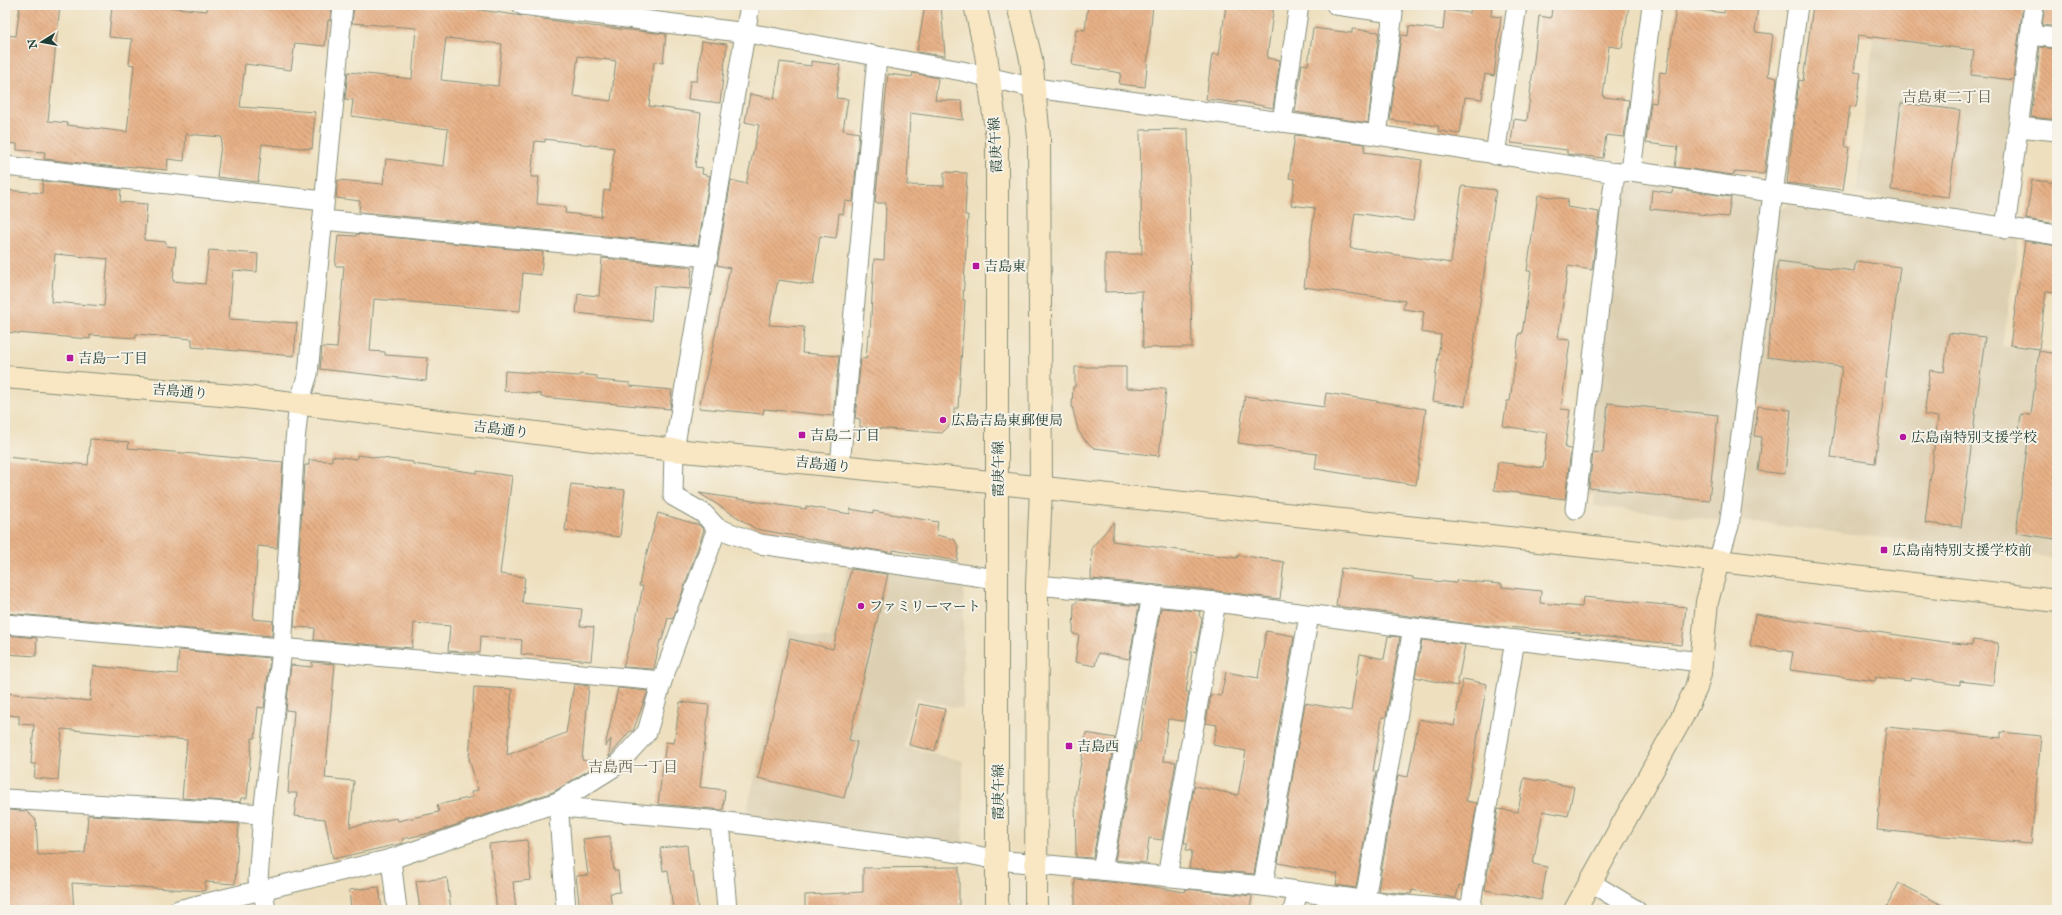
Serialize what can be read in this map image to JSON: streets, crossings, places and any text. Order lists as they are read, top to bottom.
{
  "streets": {
    "street": ["霞庚午線", "吉島通り"]
  },
  "crossings": [
    ["霞庚午線", "吉島通り"]
  ],
  "districts": ["吉島東二丁目", "吉島西一丁目"],
  "places": {
    "transit": [
      "吉島東",
      "吉島一丁目",
      "吉島二丁目",
      "広島南特別支援学校前",
      "吉島西"
    ],
    "other": ["広島吉島東郵便局", "広島南特別支援学校", "ファミリーマート"]
  },
  "north": "left"
}
